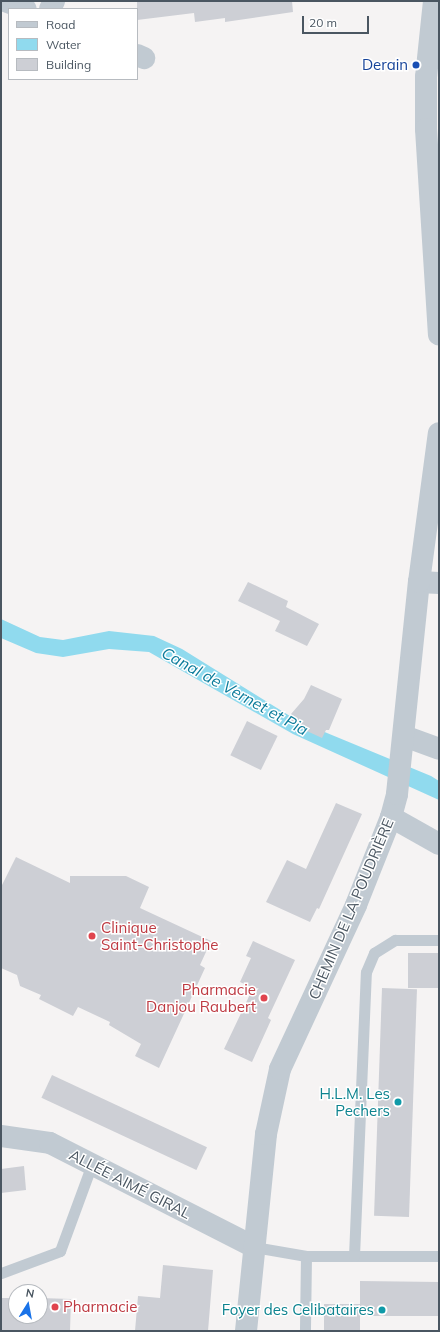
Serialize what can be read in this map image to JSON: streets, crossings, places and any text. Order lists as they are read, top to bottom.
{
  "streets": {
    "street": ["CHEMIN DE LA POUDRIÈRE", "ALLÉE AIMÉ GIRAL"]
  },
  "crossings": [
    ["CHEMIN DE LA POUDRIÈRE", "ALLÉE AIMÉ GIRAL"]
  ],
  "water": ["Canal de Vernet et Pia"],
  "places": [
    "Derain",
    "Clinique Saint-Christophe",
    "Pharmacie Danjou Raubert",
    "H.L.M. Les Pechers",
    "Pharmacie",
    "Foyer des Celibataires"
  ],
  "legend": ["Road", "Water", "Building"],
  "scale_bar": "20 m",
  "north": "top"
}
